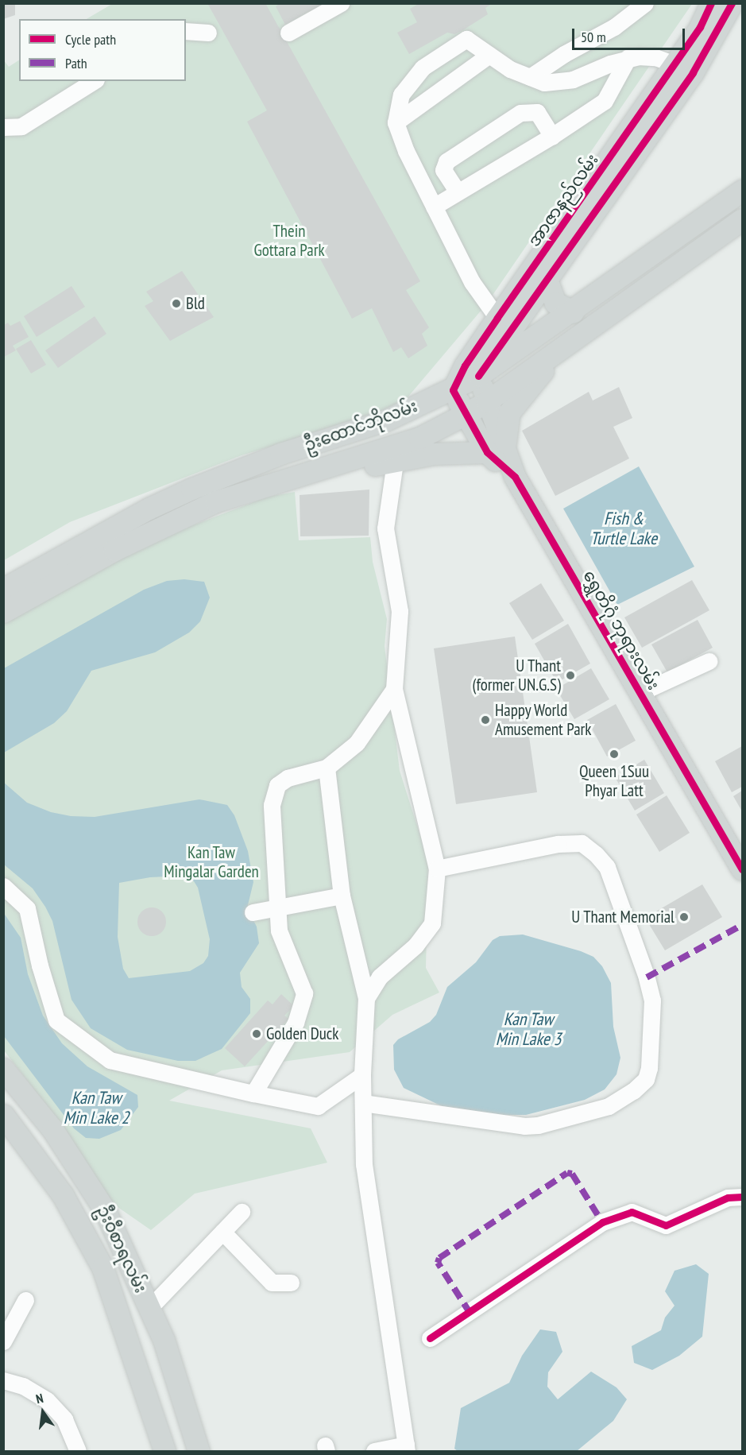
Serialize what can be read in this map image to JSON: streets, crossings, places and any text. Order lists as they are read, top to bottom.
{
  "streets": {
    "main road": [
      "အာဇာနည်လမ်း",
      "ဦးထောင်ဘိုလမ်း",
      "ရွှေတိဂုံ ဘုရားလမ်း",
      "ဦးဝီစာရလမ်း"
    ]
  },
  "crossings": [
    ["အာဇာနည်လမ်း", "ဦးထောင်ဘိုလမ်း"],
    ["အာဇာနည်လမ်း", "ရွှေတိဂုံ ဘုရားလမ်း"],
    ["ဦးထောင်ဘိုလမ်း", "ရွှေတိဂုံ ဘုရားလမ်း"]
  ],
  "water": ["Fish & Turtle Lake", "Kan Taw Min Lake 3", "Kan Taw Min Lake 2"],
  "parks": ["Thein Gottara Park", "Kan Taw Mingalar Garden"],
  "places": [
    "Bld",
    "U Thant (former UN.G.S)",
    "Happy World Amusement Park",
    "Queen 1Suu Phyar Latt",
    "U Thant Memorial",
    "Golden Duck"
  ],
  "legend": ["Cycle path", "Path"],
  "scale_bar": "50 m",
  "north": "top"
}
